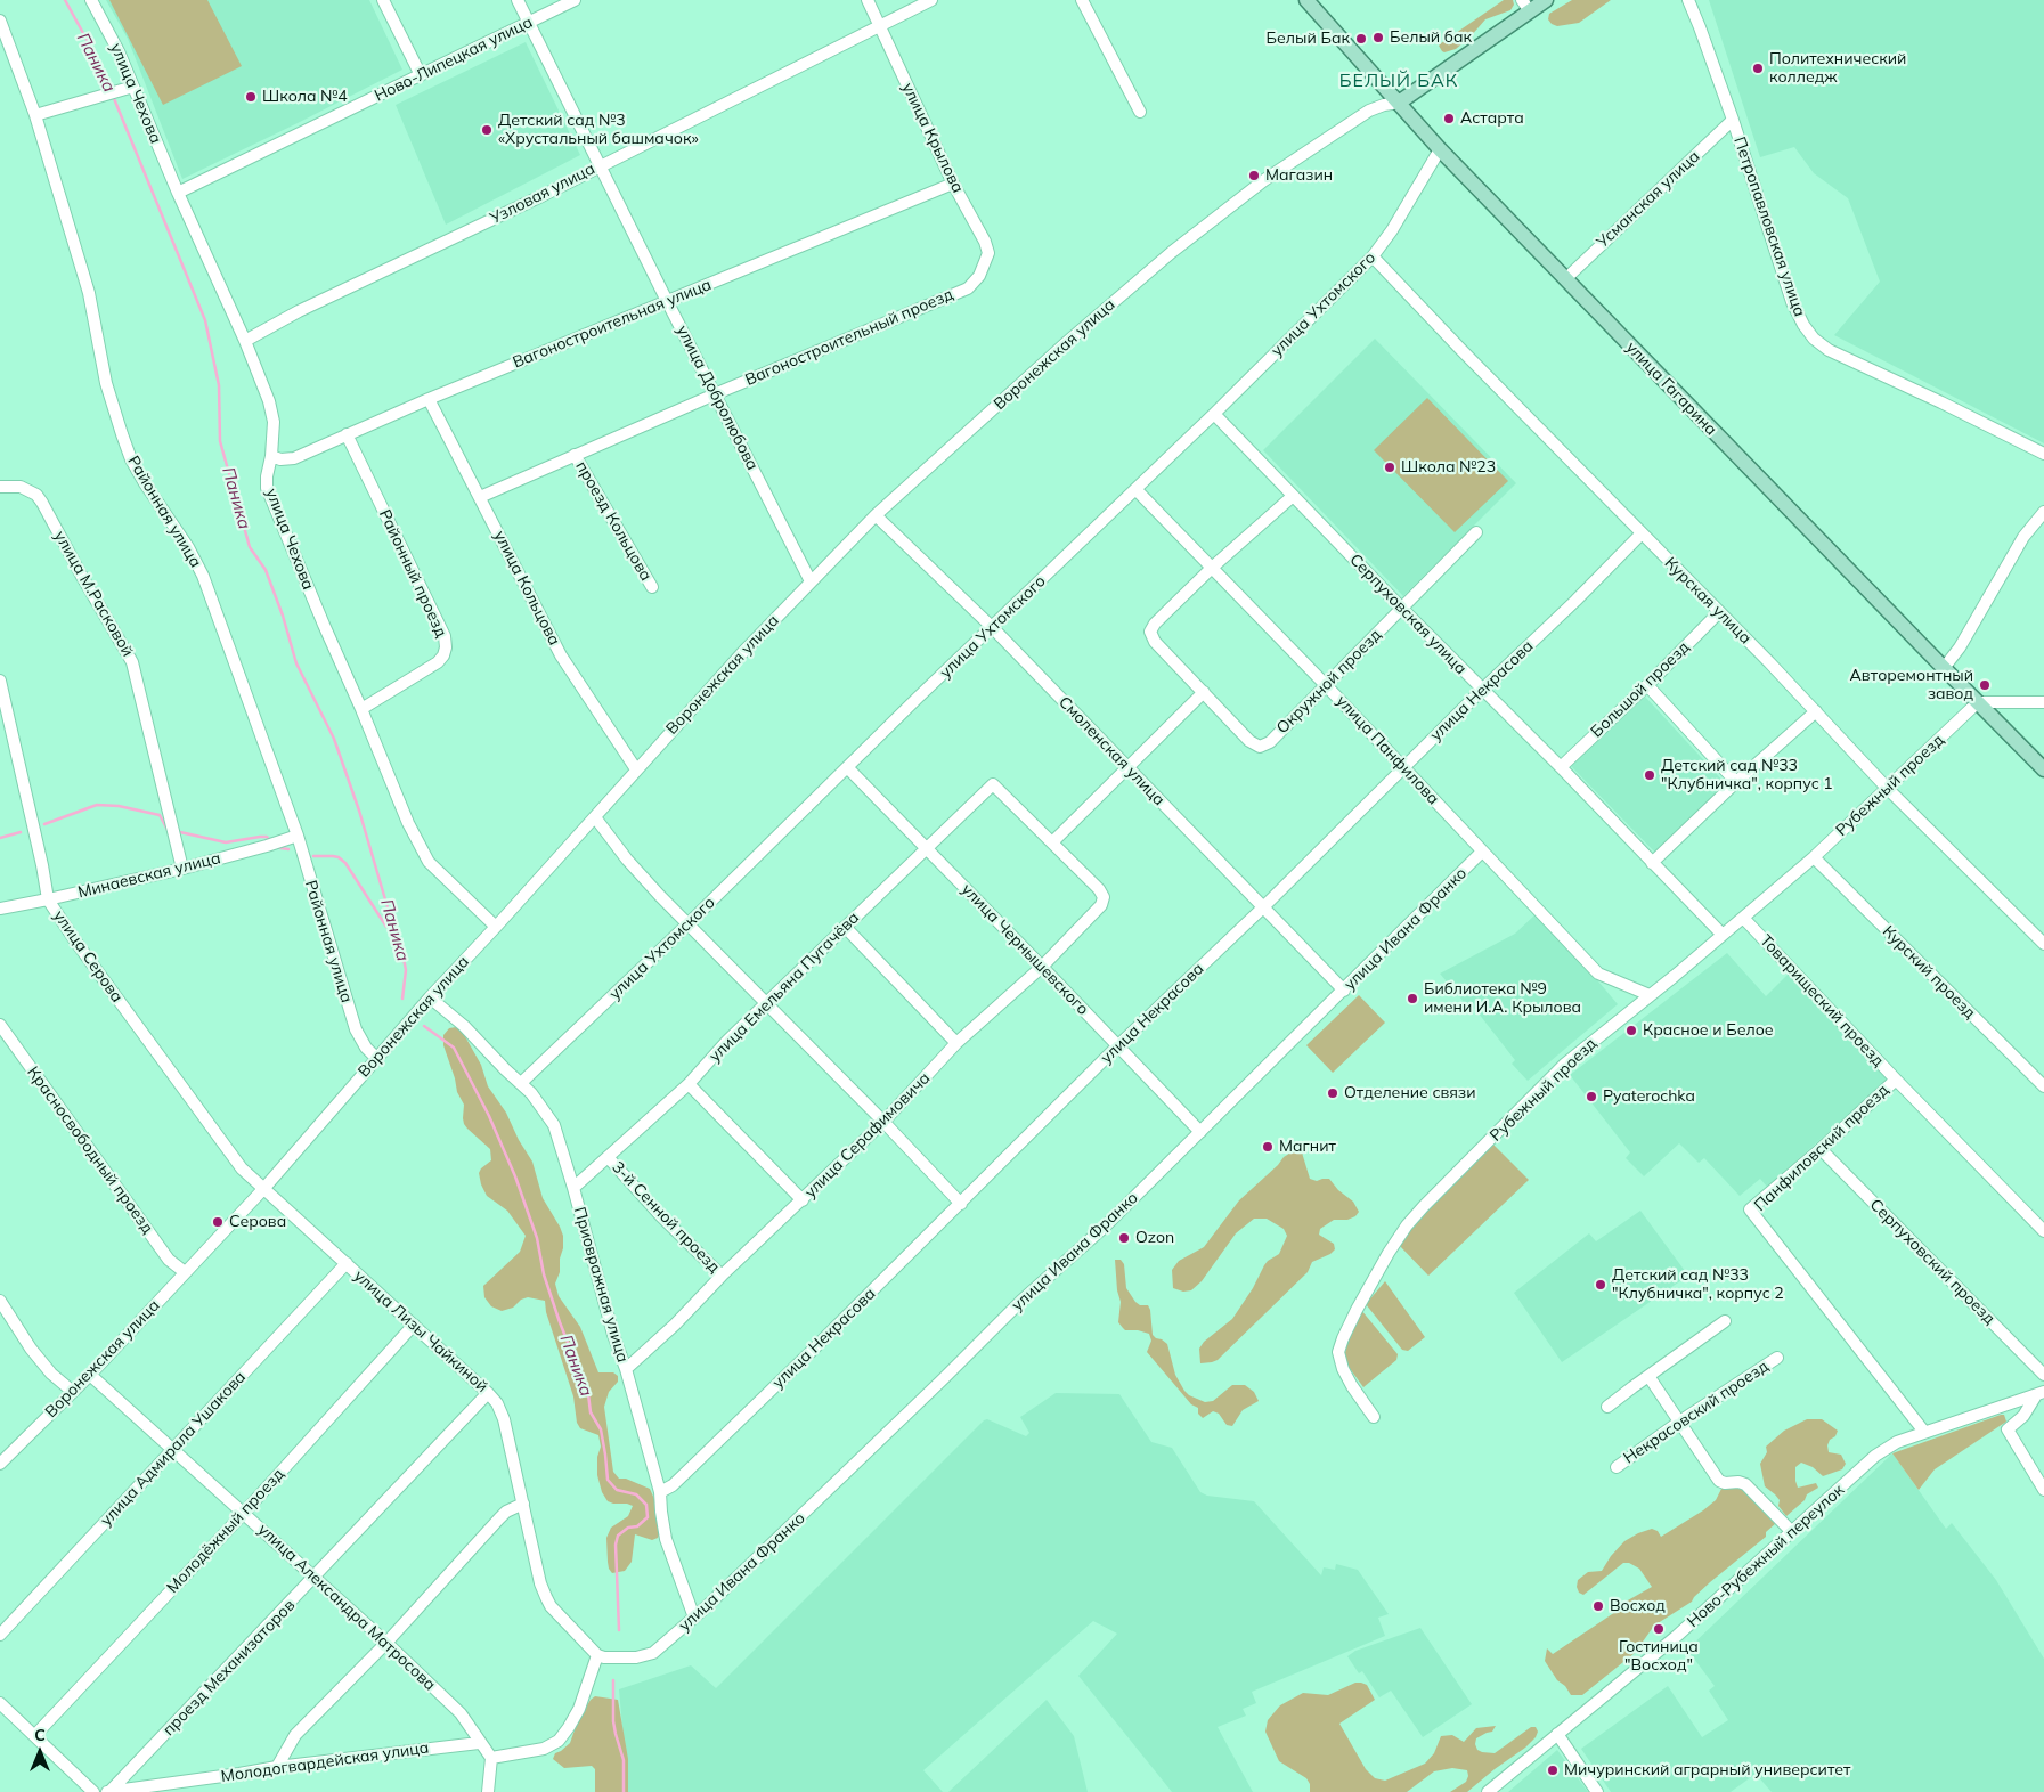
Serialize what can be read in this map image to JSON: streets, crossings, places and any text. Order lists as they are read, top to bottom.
{
  "streets": {
    "main road": ["Воронежская улица", "улица Гагарина"],
    "street": [
      "Ново-Липецкая улица",
      "улица Чехова",
      "улица Крылова",
      "Узловая улица",
      "Усманская улица",
      "Петропавловская улица",
      "улица Ухтомского",
      "Вагоностроительная улица",
      "Вагоностроительный проезд",
      "улица Добролюбова",
      "Районная улица",
      "проезд Кольцова",
      "Районный проезд",
      "улица Кольцова",
      "улица М.Расковой",
      "Курская улица",
      "Серпуховская улица",
      "Окружной проезд",
      "Большой проезд",
      "улица Некрасова",
      "улица Панфилова",
      "Смоленская улица",
      "Рубежный проезд",
      "Минаевская улица",
      "улица Ивана Франко",
      "улица Чернышевского",
      "улица Серова",
      "Курский проезд",
      "улица Емельяна Пугачёва",
      "Товарищеский проезд",
      "улица Серафимовича",
      "Панфиловский проезд",
      "Красносвободный проезд",
      "3-й Сенной проезд",
      "Серпуховский проезд",
      "Приовражная улица",
      "улица Лизы Чайкиной",
      "Некрасовский проезд",
      "улица Адмирала Ушакова",
      "Молодёжный проезд",
      "Ново-Рубежный переулок",
      "улица Александра Матросова",
      "проезд Механизаторов",
      "Молодогвардейская улица"
    ]
  },
  "crossings": [
    ["Ново-Липецкая улица", "улица Чехова"],
    ["Ново-Липецкая улица", "улица Добролюбова"],
    ["улица Чехова", "Узловая улица"],
    ["улица Чехова", "Вагоностроительная улица"],
    ["улица Чехова", "Воронежская улица"],
    ["улица Чехова", "Районный проезд"],
    ["улица Крылова", "Узловая улица"],
    ["улица Крылова", "Вагоностроительная улица"],
    ["улица Крылова", "Вагоностроительный проезд"],
    ["Узловая улица", "улица Добролюбова"],
    ["Усманская улица", "Петропавловская улица"],
    ["Усманская улица", "улица Гагарина"],
    ["улица Ухтомского", "улица Гагарина"],
    ["улица Ухтомского", "Курская улица"],
    ["улица Ухтомского", "Серпуховская улица"],
    ["улица Ухтомского", "улица Панфилова"],
    ["улица Ухтомского", "Смоленская улица"],
    ["улица Ухтомского", "улица Чернышевского"],
    ["улица Ухтомского", "Приовражная улица"],
    ["Вагоностроительная улица", "улица Добролюбова"],
    ["Вагоностроительная улица", "Районный проезд"],
    ["Вагоностроительная улица", "улица Кольцова"],
    ["Вагоностроительный проезд", "улица Добролюбова"],
    ["Вагоностроительный проезд", "проезд Кольцова"],
    ["Вагоностроительный проезд", "улица Кольцова"],
    ["Воронежская улица", "улица Гагарина"],
    ["Воронежская улица", "улица Добролюбова"],
    ["Воронежская улица", "Районная улица"],
    ["Воронежская улица", "улица Кольцова"],
    ["Воронежская улица", "Смоленская улица"],
    ["Воронежская улица", "улица Серова"],
    ["Воронежская улица", "Красносвободный проезд"],
    ["Воронежская улица", "Приовражная улица"],
    ["Воронежская улица", "улица Лизы Чайкиной"],
    ["Воронежская улица", "улица Александра Матросова"],
    ["улица Гагарина", "Рубежный проезд"],
    ["Районная улица", "Минаевская улица"],
    ["улица М.Расковой", "Минаевская улица"],
    ["Курская улица", "Большой проезд"],
    ["Курская улица", "улица Некрасова"],
    ["Курская улица", "Рубежный проезд"],
    ["Серпуховская улица", "Окружной проезд"],
    ["Серпуховская улица", "Большой проезд"],
    ["Серпуховская улица", "улица Некрасова"],
    ["Серпуховская улица", "Рубежный проезд"],
    ["Окружной проезд", "улица Панфилова"],
    ["улица Некрасова", "улица Панфилова"],
    ["улица Некрасова", "Смоленская улица"],
    ["улица Некрасова", "улица Чернышевского"],
    ["улица Некрасова", "Приовражная улица"],
    ["улица Панфилова", "Рубежный проезд"],
    ["улица Панфилова", "улица Ивана Франко"],
    ["Смоленская улица", "улица Ивана Франко"],
    ["Рубежный проезд", "Курский проезд"],
    ["Рубежный проезд", "Товарищеский проезд"],
    ["Минаевская улица", "улица Серова"],
    ["улица Ивана Франко", "улица Чернышевского"],
    ["улица Ивана Франко", "Приовражная улица"],
    ["улица Ивана Франко", "улица Лизы Чайкиной"],
    ["улица Чернышевского", "улица Емельяна Пугачёва"],
    ["улица Чернышевского", "улица Серафимовича"],
    ["улица Серова", "улица Лизы Чайкиной"],
    ["улица Емельяна Пугачёва", "улица Серафимовича"],
    ["улица Емельяна Пугачёва", "3-й Сенной проезд"],
    ["улица Емельяна Пугачёва", "Приовражная улица"],
    ["Товарищеский проезд", "Панфиловский проезд"],
    ["улица Серафимовича", "3-й Сенной проезд"],
    ["улица Серафимовича", "Приовражная улица"],
    ["Панфиловский проезд", "Серпуховский проезд"],
    ["Панфиловский проезд", "Ново-Рубежный переулок"],
    ["улица Лизы Чайкиной", "улица Адмирала Ушакова"],
    ["улица Лизы Чайкиной", "Молодёжный проезд"],
    ["улица Лизы Чайкиной", "проезд Механизаторов"],
    ["улица Адмирала Ушакова", "улица Александра Матросова"],
    ["Молодёжный проезд", "улица Александра Матросова"],
    ["улица Александра Матросова", "проезд Механизаторов"],
    ["улица Александра Матросова", "Молодогвардейская улица"],
    ["проезд Механизаторов", "Молодогвардейская улица"]
  ],
  "districts": ["БЕЛЫЙ БАК"],
  "water": ["Паника"],
  "places": [
    "Белый бак",
    "Белый Бак",
    "Политехнический колледж",
    "Школа №4",
    "Астарта",
    "Детский сад №3 «Хрустальный башмачок»",
    "Магазин",
    "Школа №23",
    "Авторемонтный завод",
    "Детский сад №33 \"Клубничка\", корпус 1",
    "Библиотека №9 имени И.А. Крылова",
    "Красное и Белое",
    "Отделение связи",
    "Pyaterochka",
    "Магнит",
    "Серова",
    "Ozon",
    "Детский сад №33 \"Клубничка\", корпус 2",
    "Восход",
    "Гостиница \"Восход\"",
    "Мичуринский аграрный университет"
  ],
  "north": "top"
}
